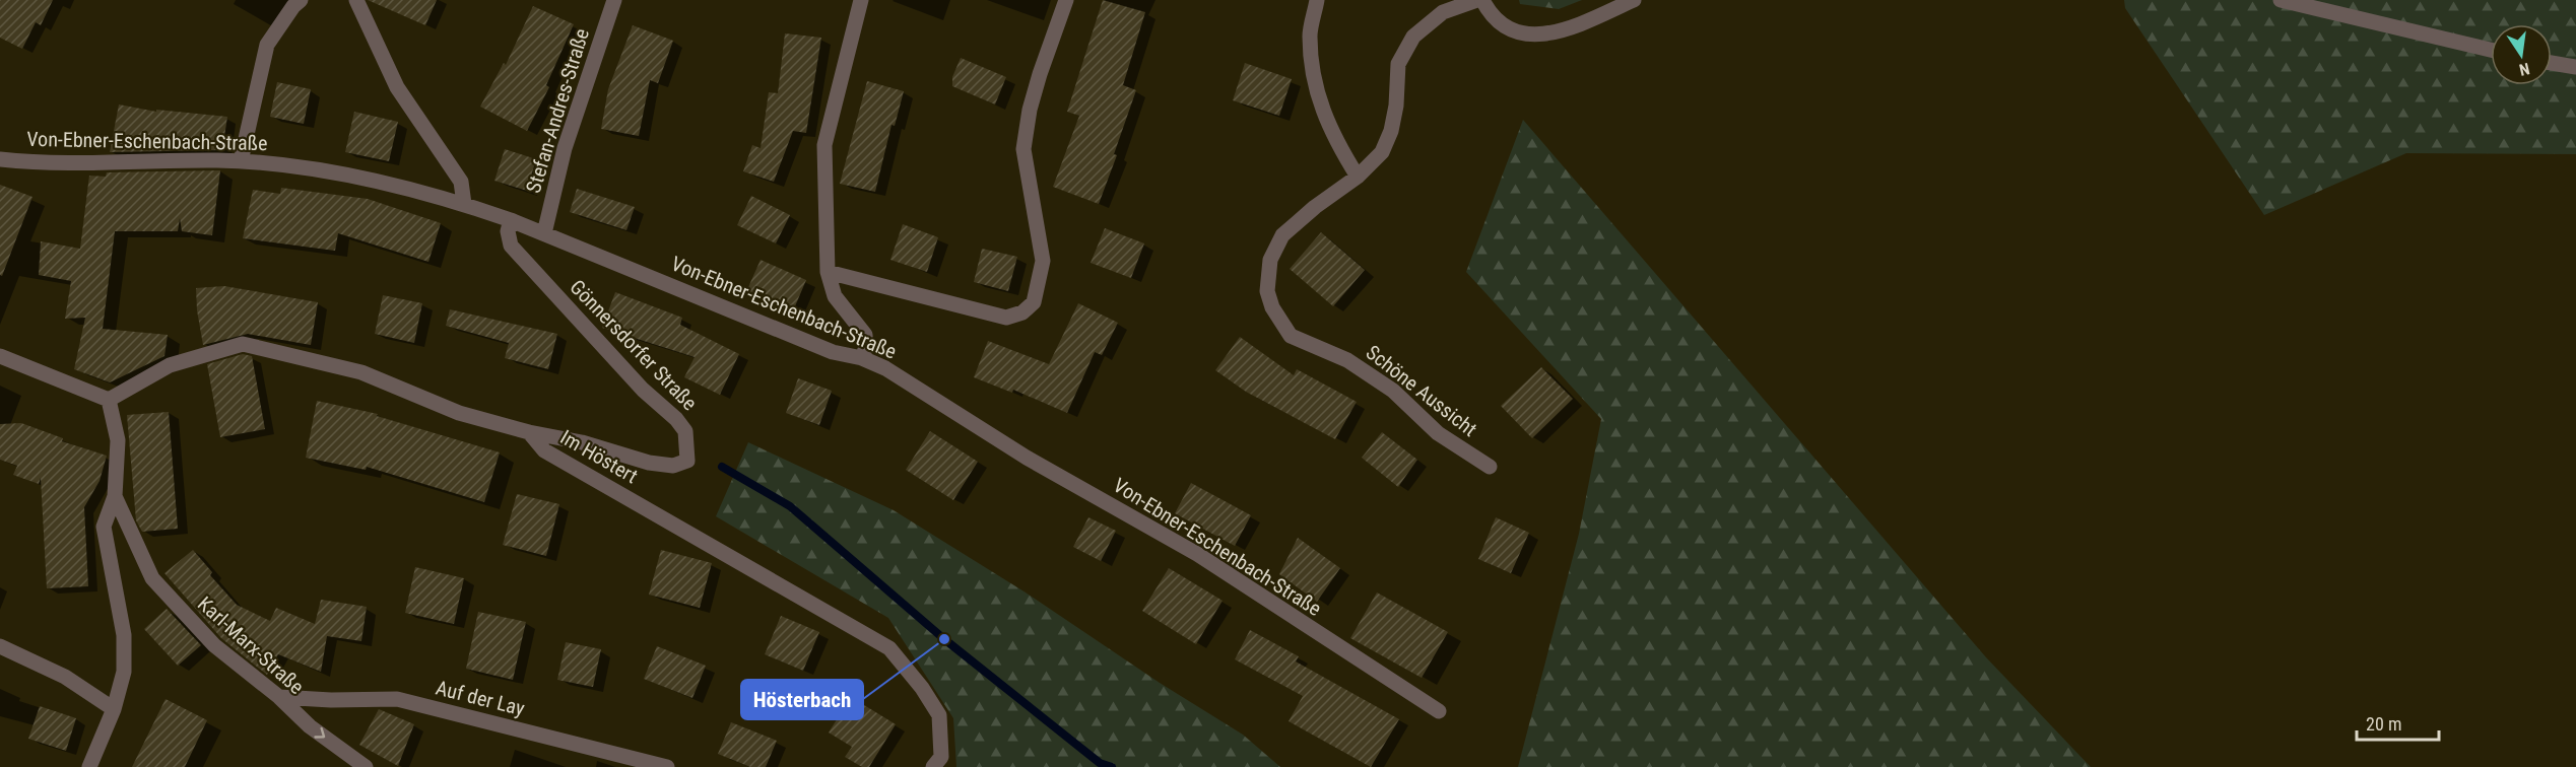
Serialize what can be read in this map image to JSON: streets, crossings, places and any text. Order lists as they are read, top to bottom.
{
  "streets": {
    "street": [
      "Stefan-Andres-Straße",
      "Von-Ebner-Eschenbach-Straße",
      "Gönnersdorfer Straße",
      "Schöne Aussicht",
      "Im Höstert",
      "Karl-Marx-Straße",
      "Auf der Lay"
    ]
  },
  "crossings": [
    ["Stefan-Andres-Straße", "Von-Ebner-Eschenbach-Straße"],
    ["Von-Ebner-Eschenbach-Straße", "Gönnersdorfer Straße"],
    ["Gönnersdorfer Straße", "Im Höstert"],
    ["Karl-Marx-Straße", "Auf der Lay"]
  ],
  "places": ["Hösterbach"],
  "scale_bar": "20 m",
  "north": "bottom"
}
